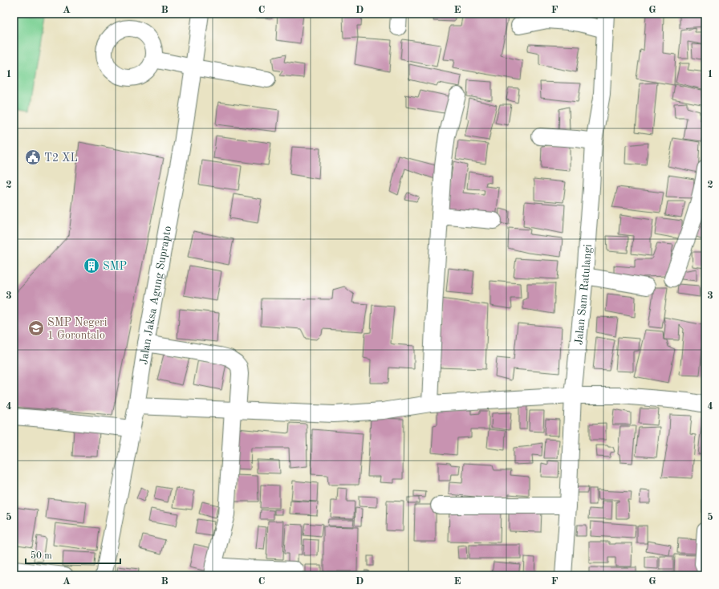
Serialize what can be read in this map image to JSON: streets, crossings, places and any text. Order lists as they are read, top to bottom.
{
  "streets": {
    "street": ["Jalan Sam Ratulangi", "Jalan Jaksa Agung Suprapto"]
  },
  "places": {
    "public building": ["T2 XL"],
    "building": ["SMP"],
    "school or university": ["SMP Negeri 1 Gorontalo"]
  },
  "scale_bar": "50 m",
  "grid": {
    "columns": [
      "A",
      "B",
      "C",
      "D",
      "E",
      "F",
      "G"
    ],
    "rows": [
      "1",
      "2",
      "3",
      "4",
      "5"
    ]
  }
}
